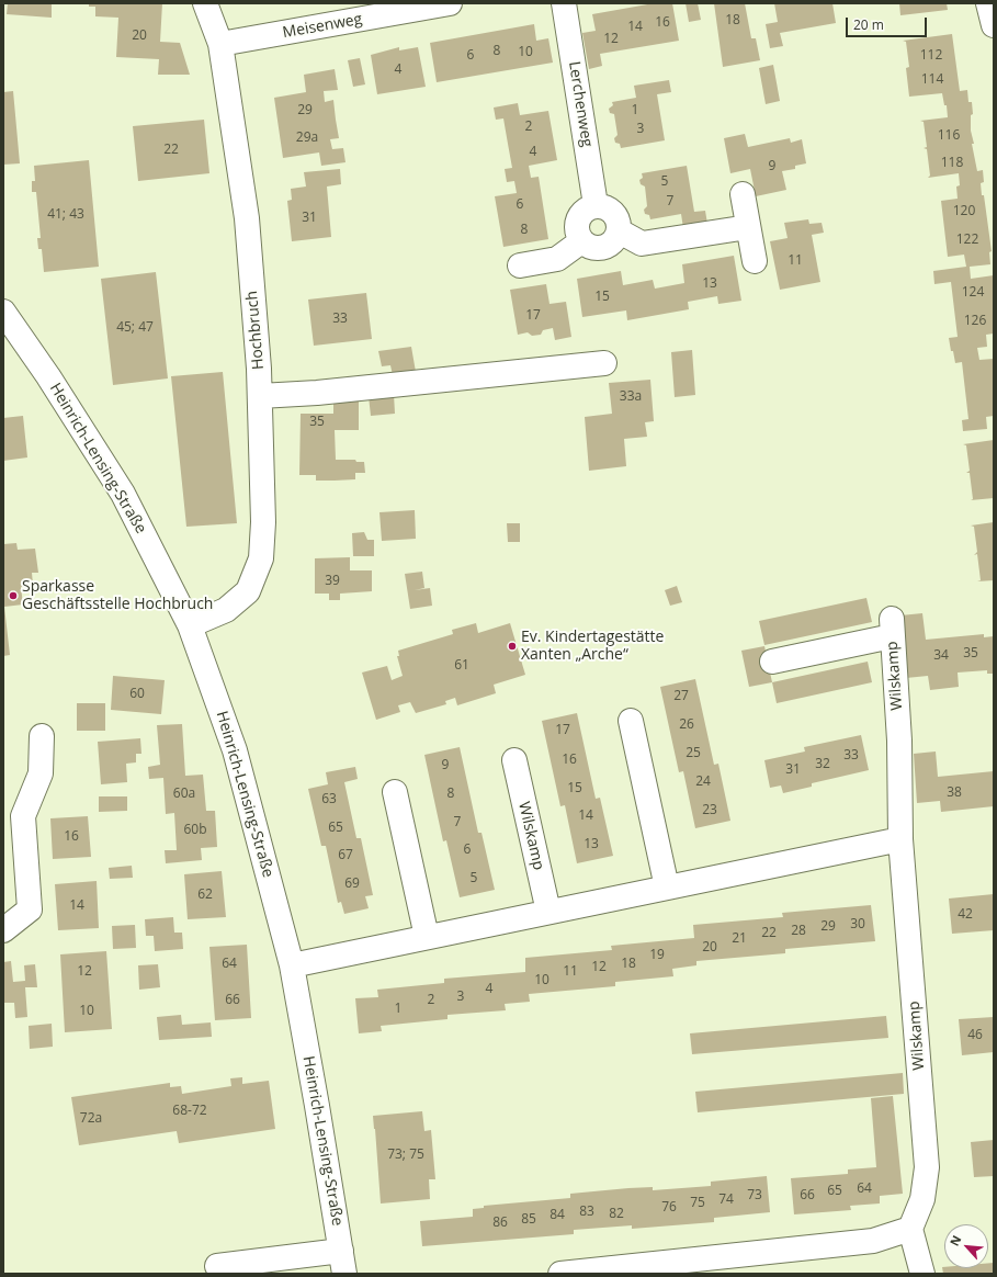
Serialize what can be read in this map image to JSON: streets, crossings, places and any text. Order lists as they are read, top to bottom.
{
  "streets": {
    "street": [
      "Meisenweg",
      "Lerchenweg",
      "Hochbruch",
      "Heinrich-Lensing-Straße",
      "Wilskamp"
    ]
  },
  "crossings": [
    ["Meisenweg", "Hochbruch"],
    ["Hochbruch", "Heinrich-Lensing-Straße"]
  ],
  "places": ["Sparkasse Geschäftsstelle Hochbruch", "Ev. Kindertagestätte Xanten „Arche“"],
  "house_numbers": [
    "18",
    "16",
    "14",
    "20",
    "12",
    "8",
    "10",
    "6",
    "112",
    "4",
    "114",
    "29",
    "1",
    "2",
    "3",
    "116",
    "29a",
    "22",
    "4",
    "118",
    "9",
    "5",
    "7",
    "6",
    "120",
    "41; 43",
    "31",
    "8",
    "122",
    "11",
    "13",
    "124",
    "15",
    "17",
    "33",
    "126",
    "45; 47",
    "33a",
    "35",
    "39",
    "35",
    "34",
    "61",
    "60",
    "27",
    "26",
    "17",
    "25",
    "33",
    "16",
    "32",
    "9",
    "31",
    "24",
    "15",
    "38",
    "60a",
    "8",
    "63",
    "23",
    "14",
    "7",
    "65",
    "60b",
    "16",
    "13",
    "6",
    "67",
    "5",
    "69",
    "62",
    "14",
    "42",
    "30",
    "29",
    "28",
    "22",
    "21",
    "20",
    "19",
    "64",
    "18",
    "12",
    "12",
    "11",
    "10",
    "4",
    "3",
    "66",
    "2",
    "1",
    "10",
    "46",
    "68-72",
    "72a",
    "73; 75",
    "64",
    "65",
    "73",
    "66",
    "74",
    "75",
    "76",
    "83",
    "82",
    "84",
    "85",
    "86"
  ],
  "scale_bar": "20 m",
  "north": "top left"
}
